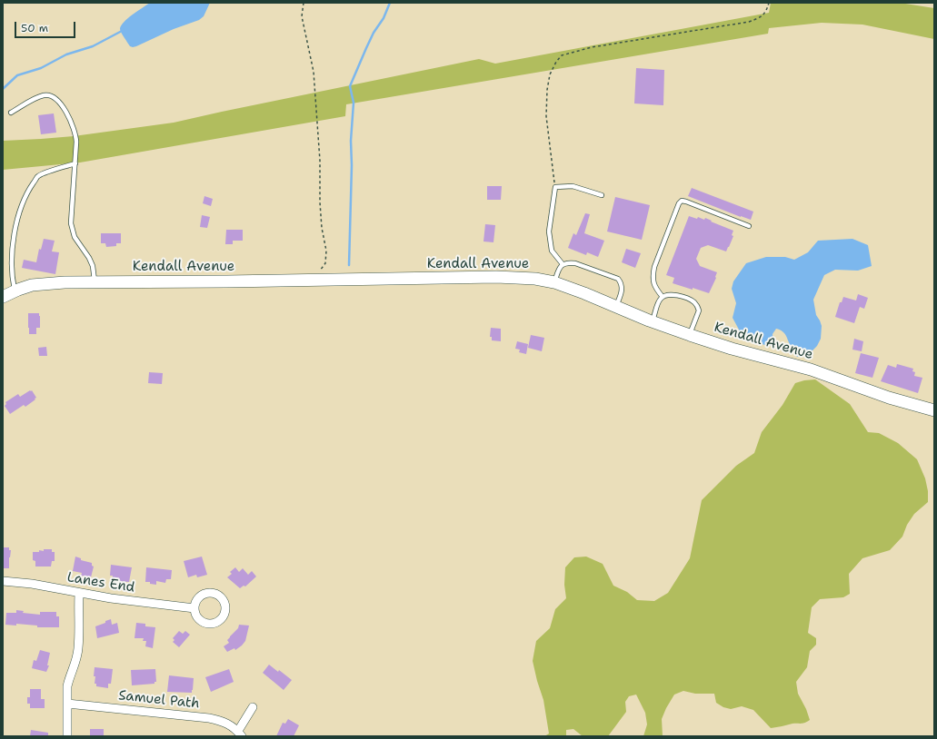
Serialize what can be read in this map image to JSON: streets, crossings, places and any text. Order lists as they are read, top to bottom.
{
  "streets": {
    "main road": ["Kendall Avenue"],
    "street": ["Lanes End", "Samuel Path"]
  },
  "scale_bar": "50 m"
}
